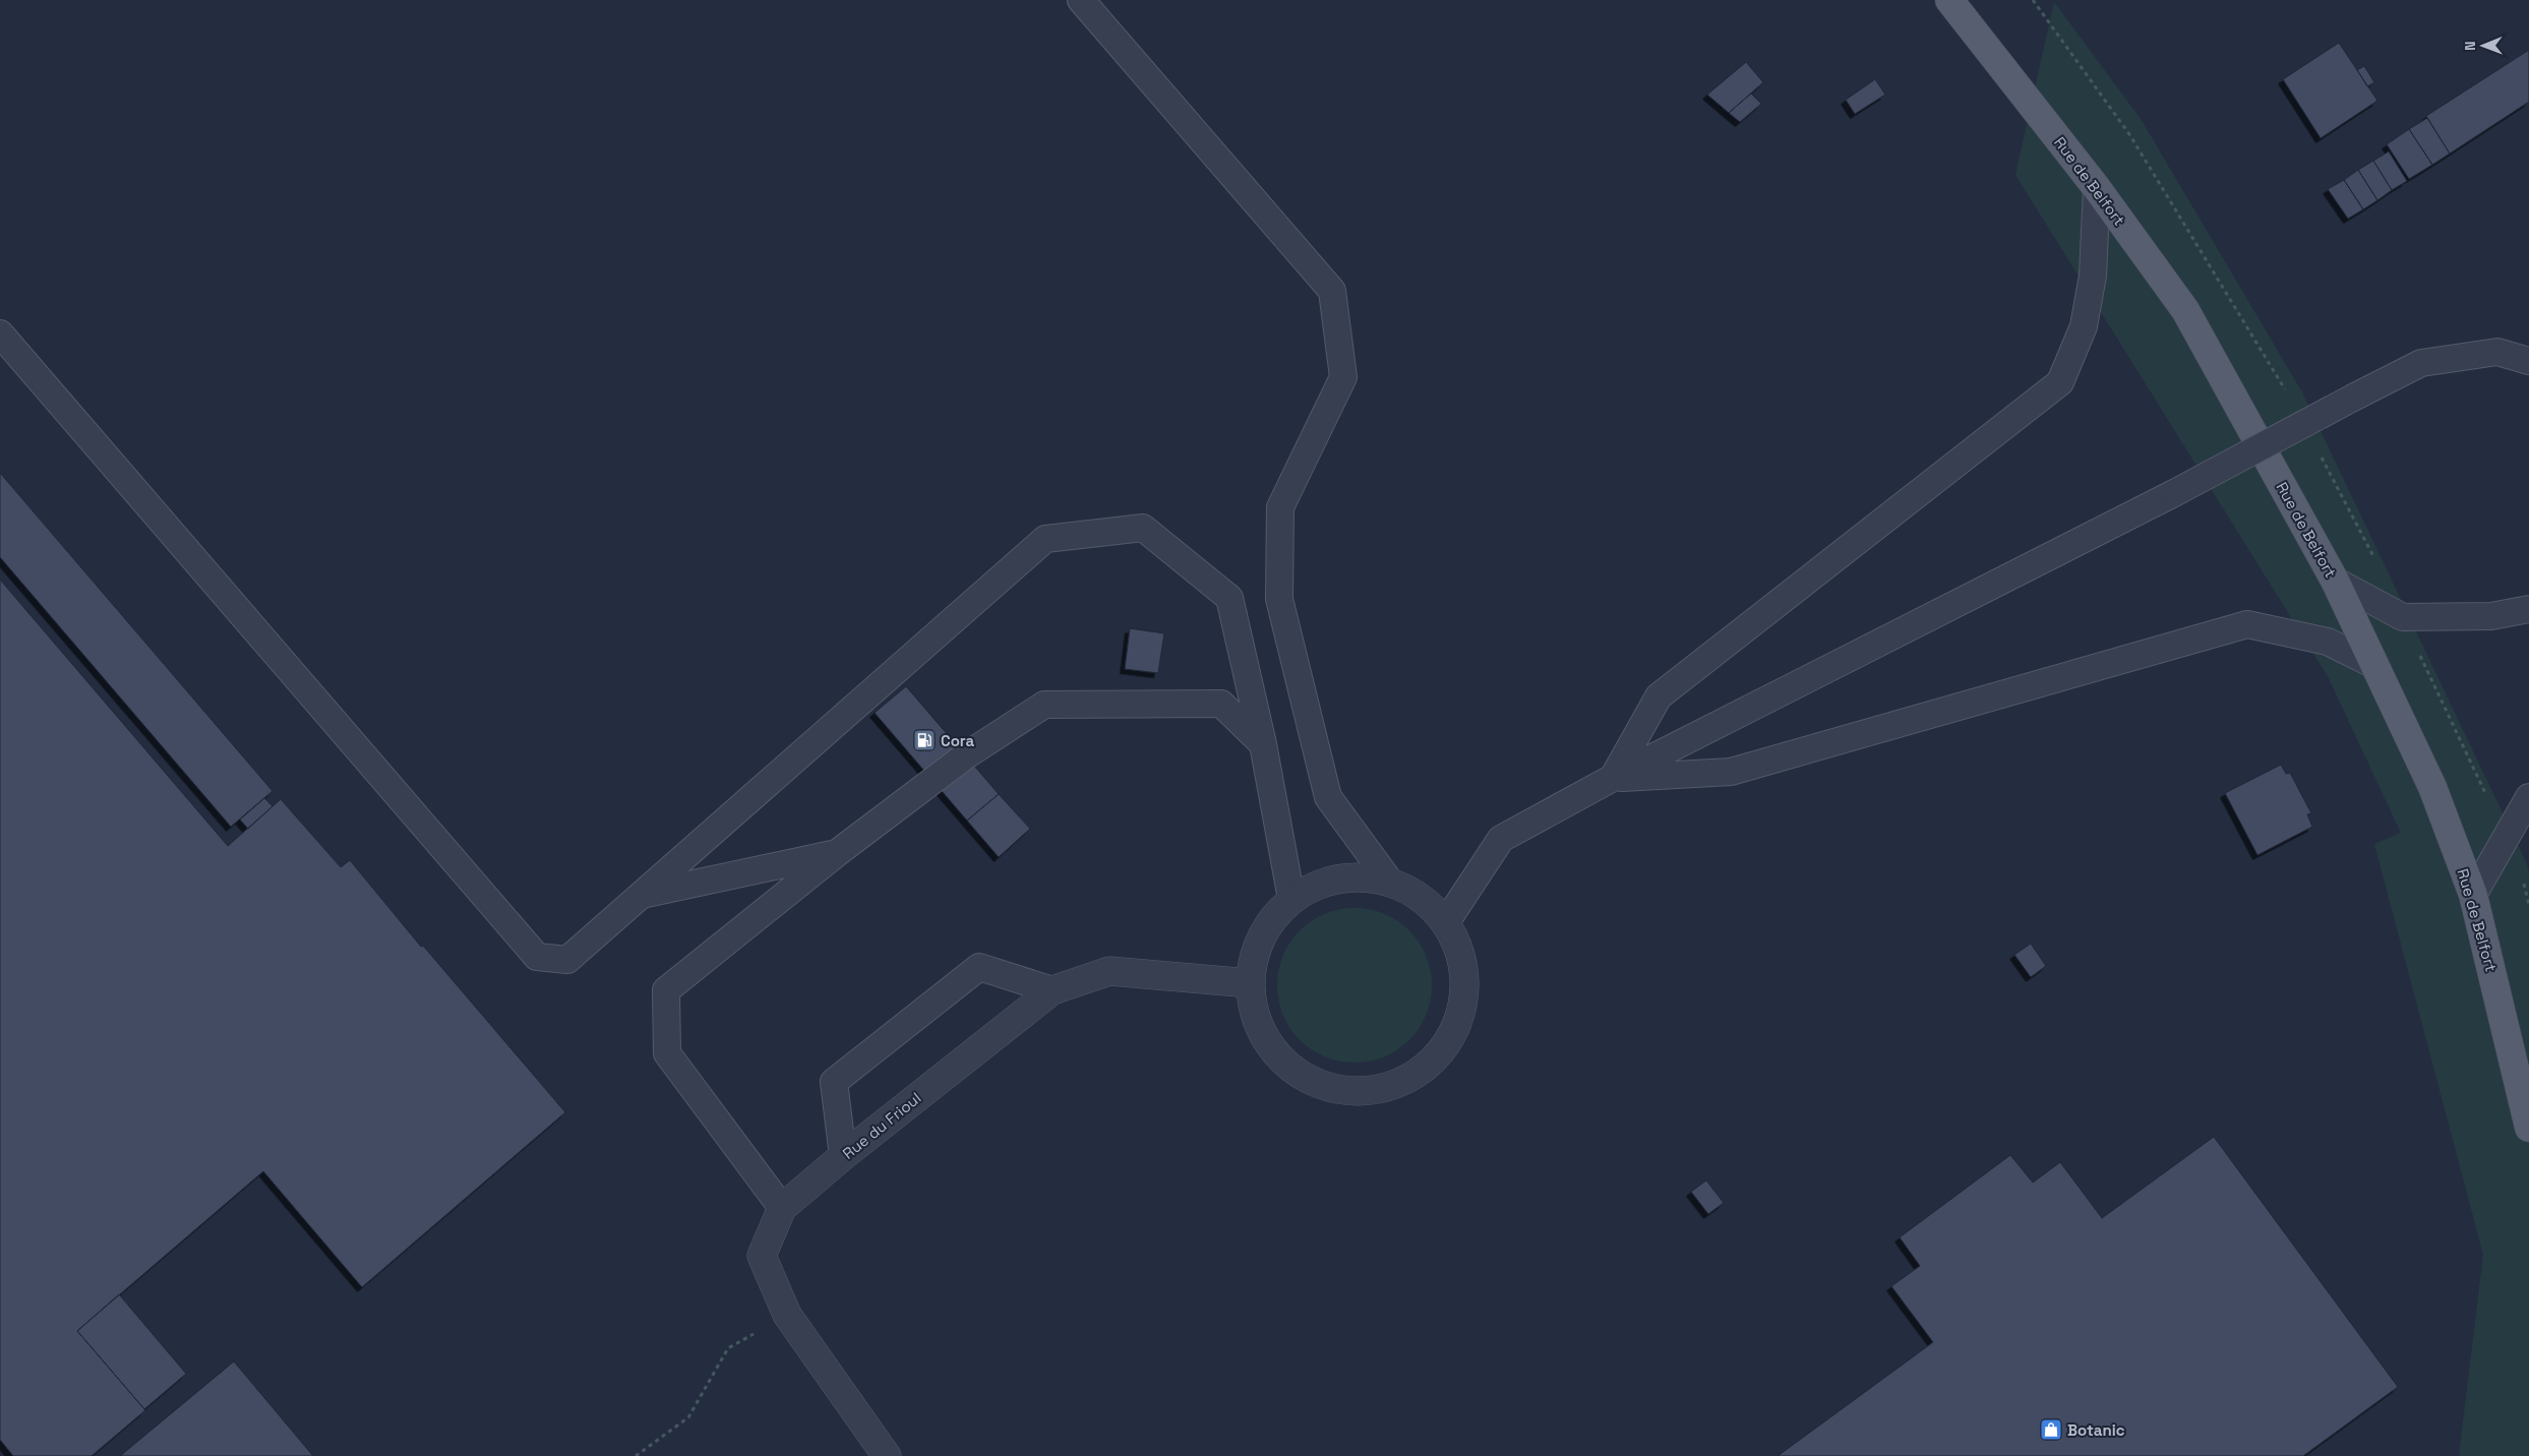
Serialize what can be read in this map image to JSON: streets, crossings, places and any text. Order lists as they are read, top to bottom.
{
  "streets": {
    "main road": ["Rue de Belfort"],
    "street": ["Rue du Frioul"]
  },
  "places": {
    "fuel station": ["Cora"],
    "shop": ["Botanic"]
  },
  "north": "left"
}
